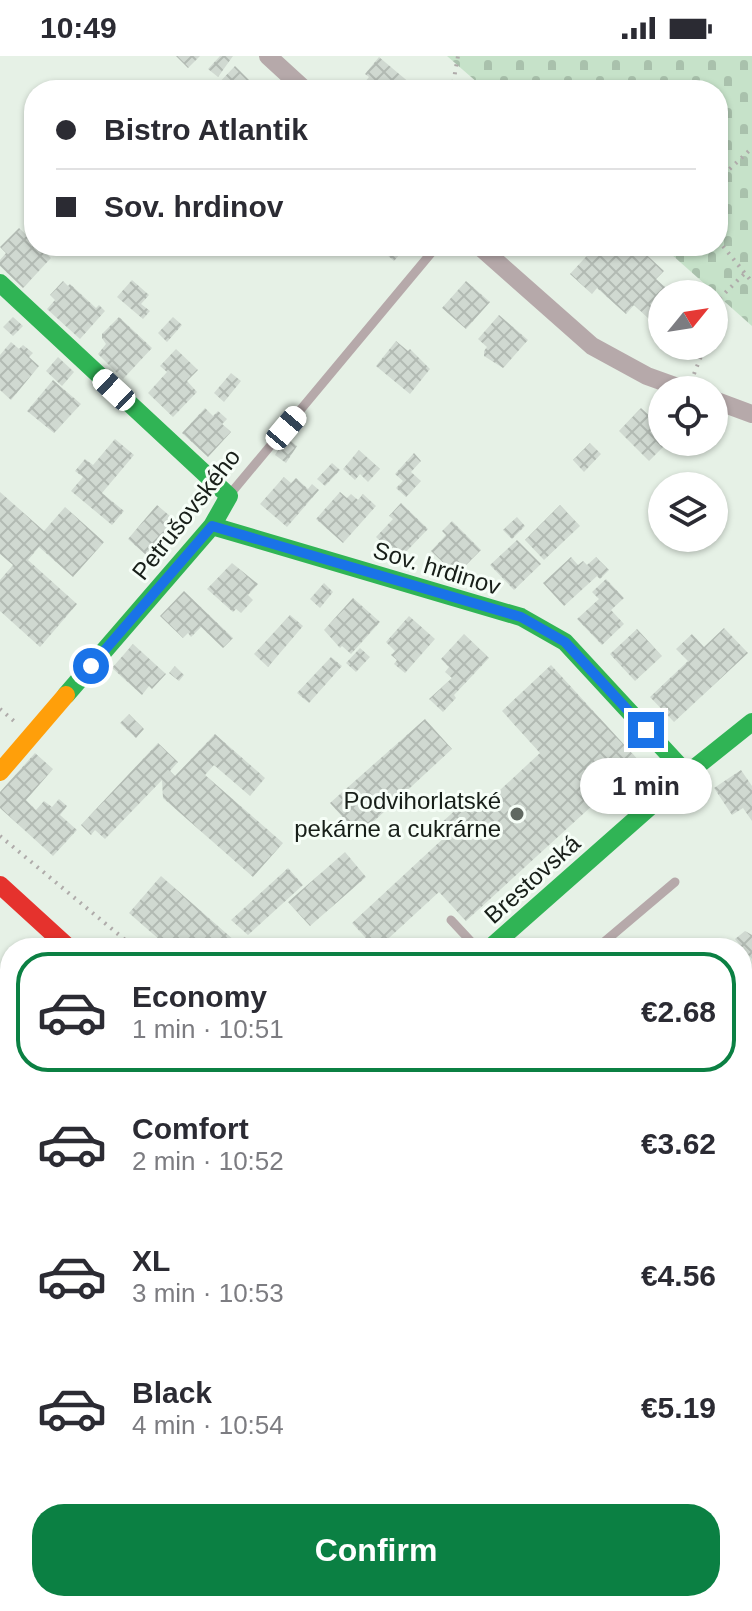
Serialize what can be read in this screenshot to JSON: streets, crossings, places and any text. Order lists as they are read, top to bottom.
{
  "streets": {
    "street": ["Petrušovského", "Sov. hrdinov", "Brestovská"]
  },
  "crossings": [
    ["Petrušovského", "Sov. hrdinov"],
    ["Sov. hrdinov", "Brestovská"]
  ],
  "places": ["Podvihorlatské pekárne a cukrárne"],
  "north": "top right",
  "page": {
    "status": "10:49",
    "banner": ["Bistro Atlantik", "Sov. hrdinov"],
    "bubble": "1 min",
    "list": [
      {
        "name": "Economy",
        "note": "1 min · 10:51",
        "value": "€2.68"
      },
      {
        "name": "Comfort",
        "note": "2 min · 10:52",
        "value": "€3.62"
      },
      {
        "name": "XL",
        "note": "3 min · 10:53",
        "value": "€4.56"
      },
      {
        "name": "Black",
        "note": "4 min · 10:54",
        "value": "€5.19"
      }
    ],
    "buttons": "Confirm"
  }
}
